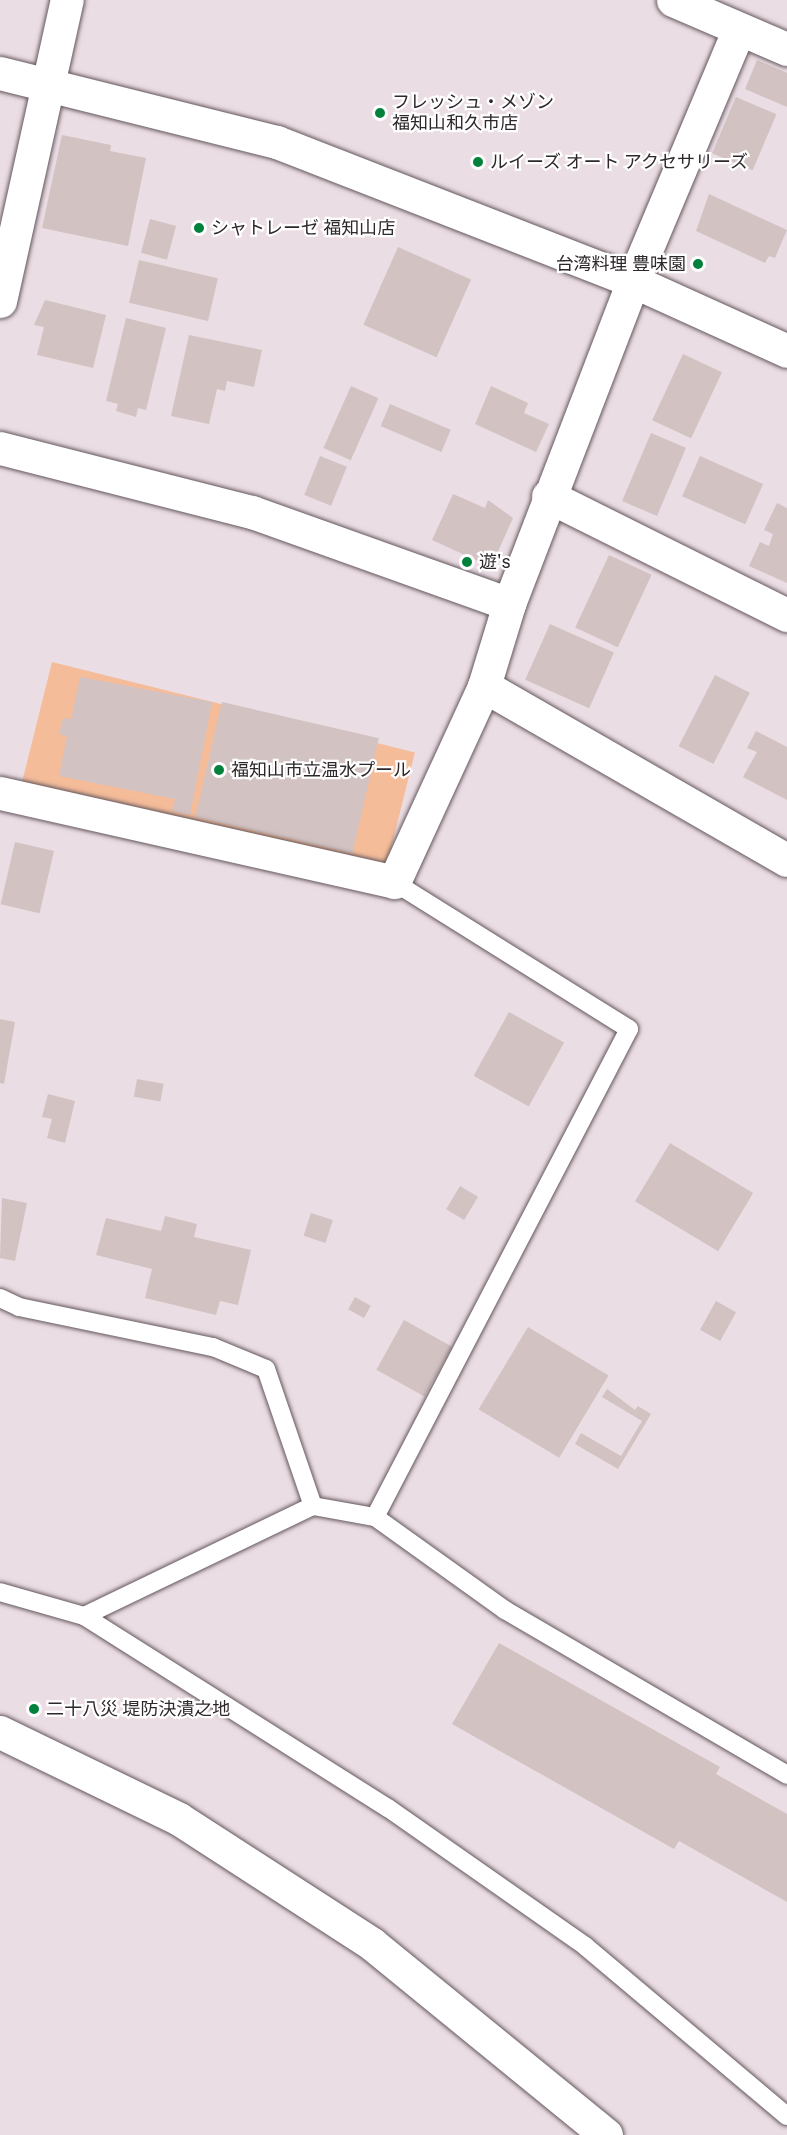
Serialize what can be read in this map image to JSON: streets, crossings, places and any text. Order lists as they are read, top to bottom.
{
  "places": [
    "フレッシュ・メゾン 福知山和久市店",
    "ルイーズ オート アクセサリーズ",
    "シャトレーゼ 福知山店",
    "台湾料理 豊味園",
    "遊's",
    "福知山市立温水プール",
    "二十八災 堤防決潰之地"
  ]
}
